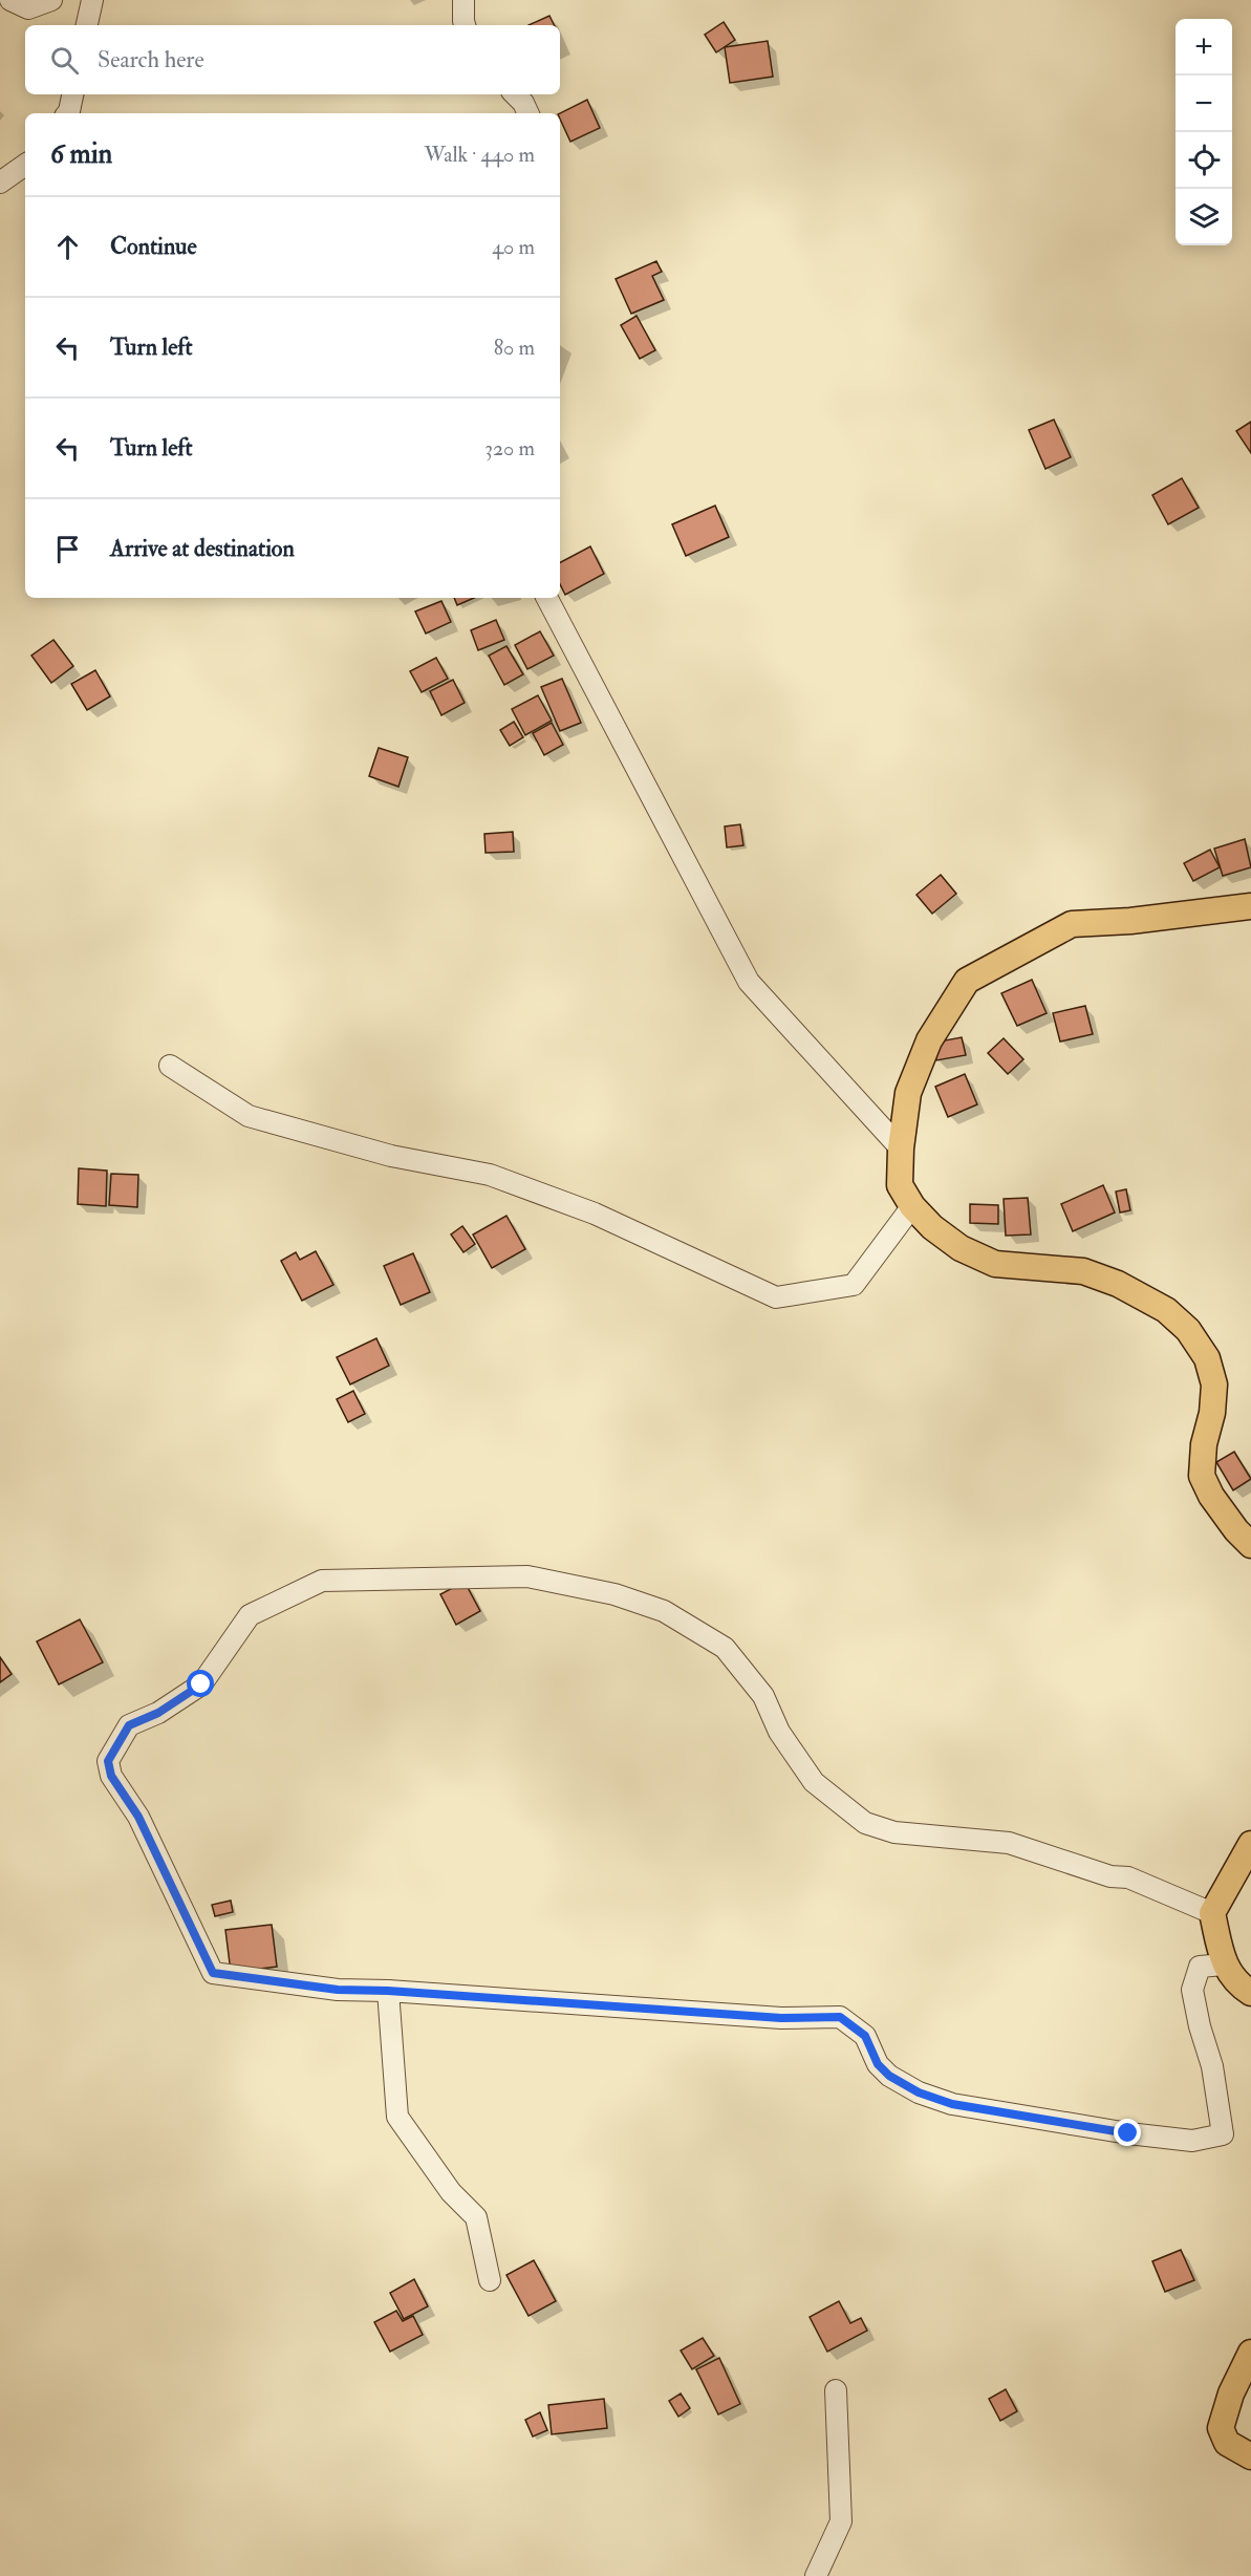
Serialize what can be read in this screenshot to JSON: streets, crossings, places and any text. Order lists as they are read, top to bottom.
{
  "page": {
    "map_buttons": ["+", "−"],
    "search": "Search here",
    "heading": ["6 min", "Walk · 440 m"],
    "list": [
      ["Continue", "40 m"],
      ["Turn left", "80 m"],
      ["Turn left", "320 m"],
      "Arrive at destination"
    ]
  }
}
